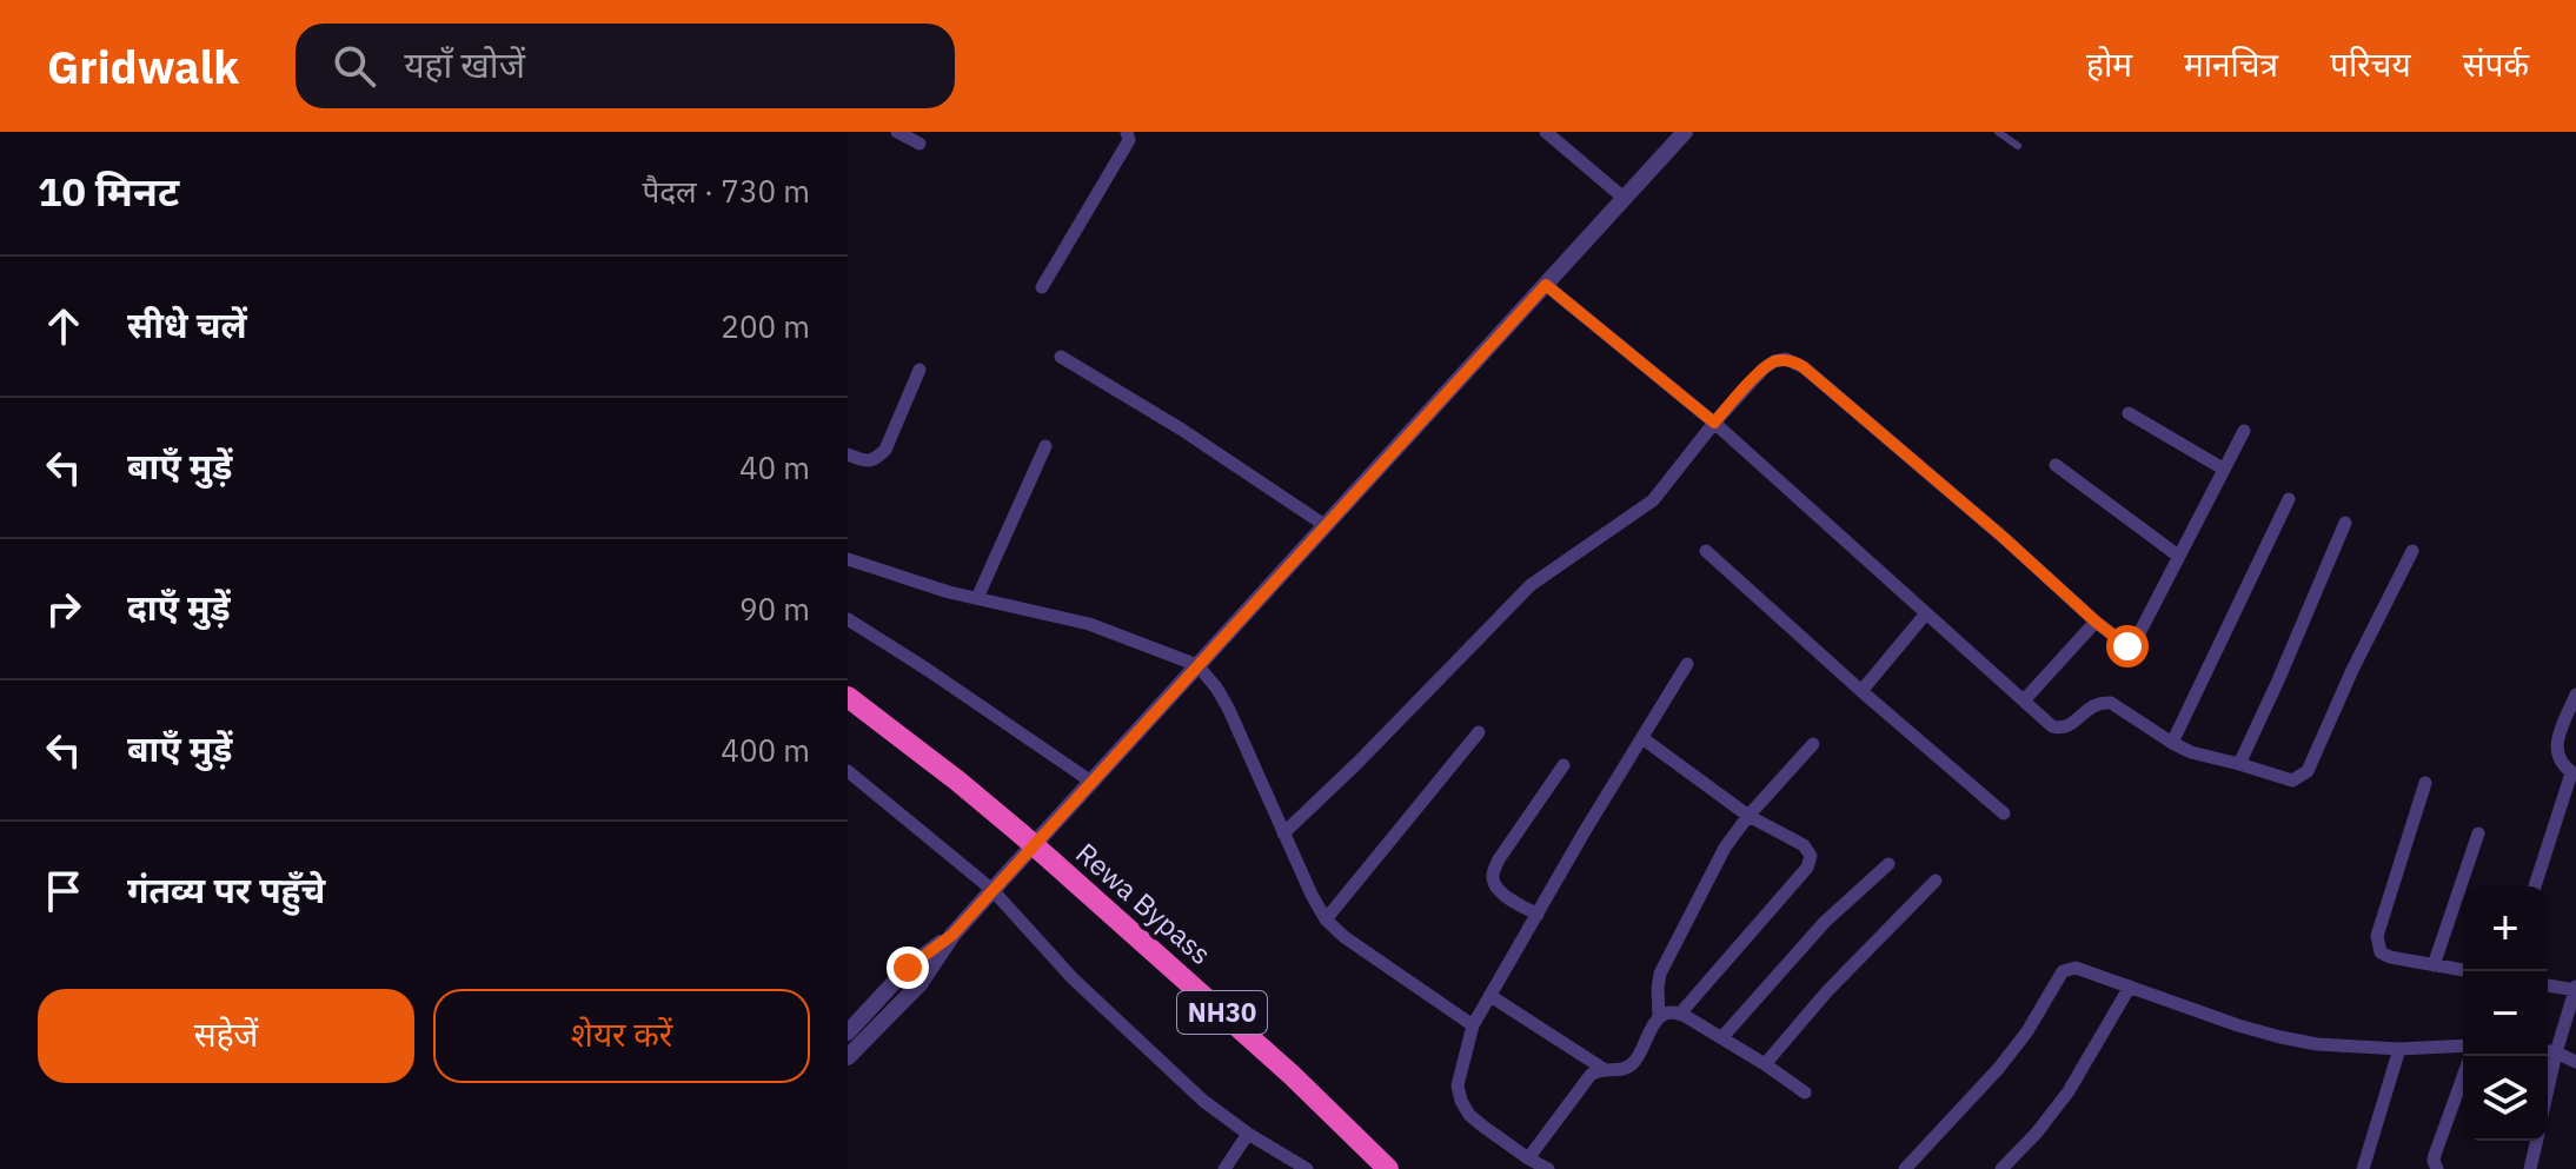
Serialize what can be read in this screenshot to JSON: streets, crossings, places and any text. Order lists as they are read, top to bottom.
{
  "streets": {
    "highway": ["Rewa Bypass", "NH30"]
  },
  "page": {
    "header": "Gridwalk",
    "search": "यहाँ खोजें",
    "nav": [
      "होम",
      "मानचित्र",
      "परिचय",
      "संपर्क"
    ],
    "heading": ["10 मिनट", "पैदल · 730 m"],
    "list": [
      ["सीधे चलें", "200 m"],
      ["बाएँ मुड़ें", "40 m"],
      ["दाएँ मुड़ें", "90 m"],
      ["बाएँ मुड़ें", "400 m"],
      "गंतव्य पर पहुँचे"
    ],
    "map_buttons": ["+", "−"],
    "buttons": ["सहेजें", "शेयर करें"]
  }
}
